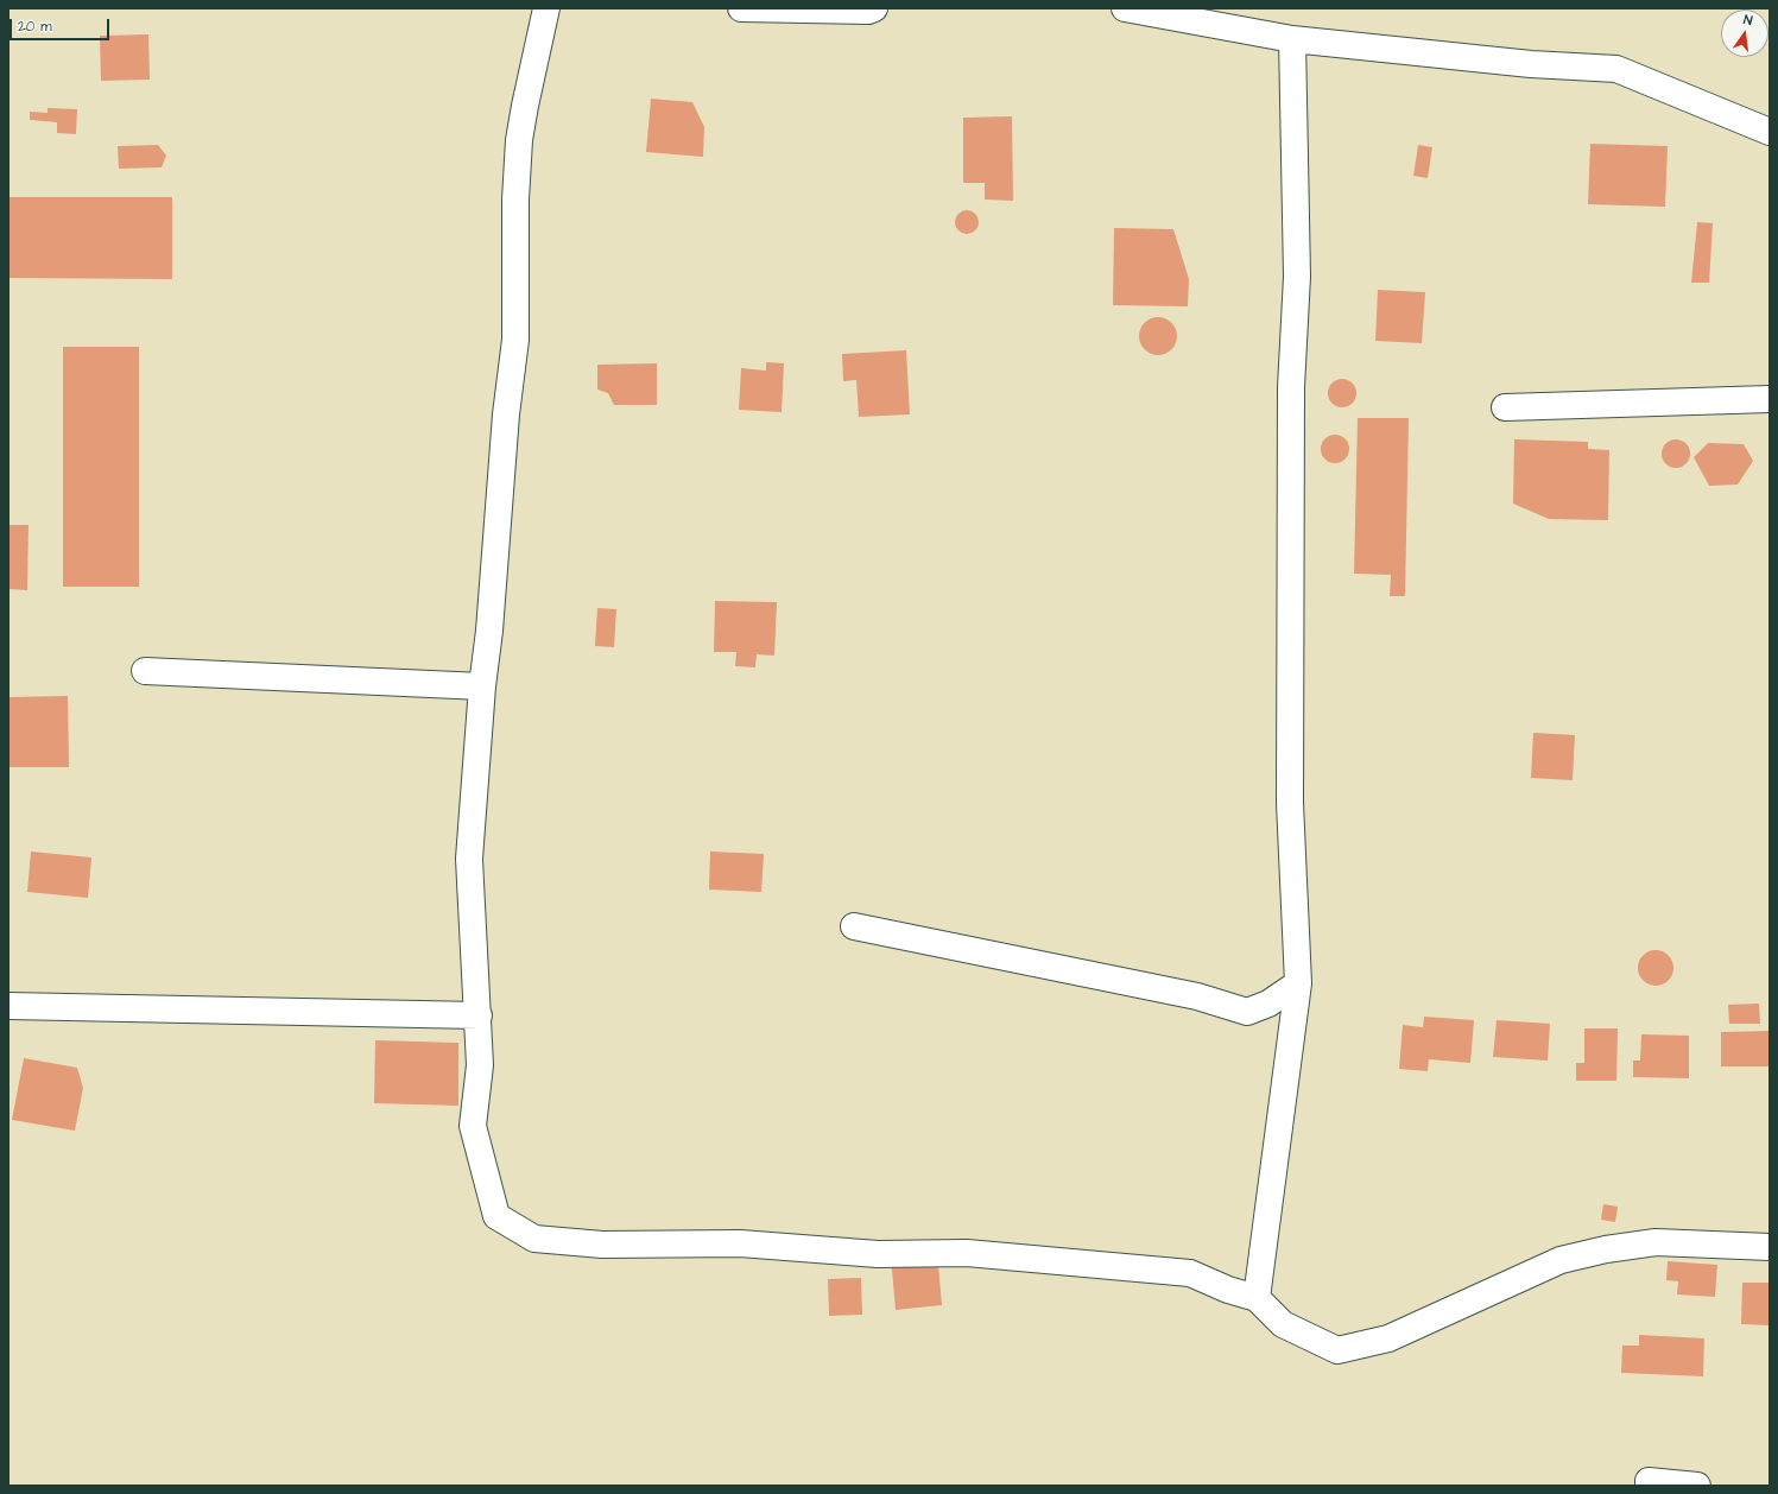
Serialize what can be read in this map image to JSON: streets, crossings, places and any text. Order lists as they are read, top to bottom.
{
  "scale_bar": "20 m",
  "north": "top"
}
